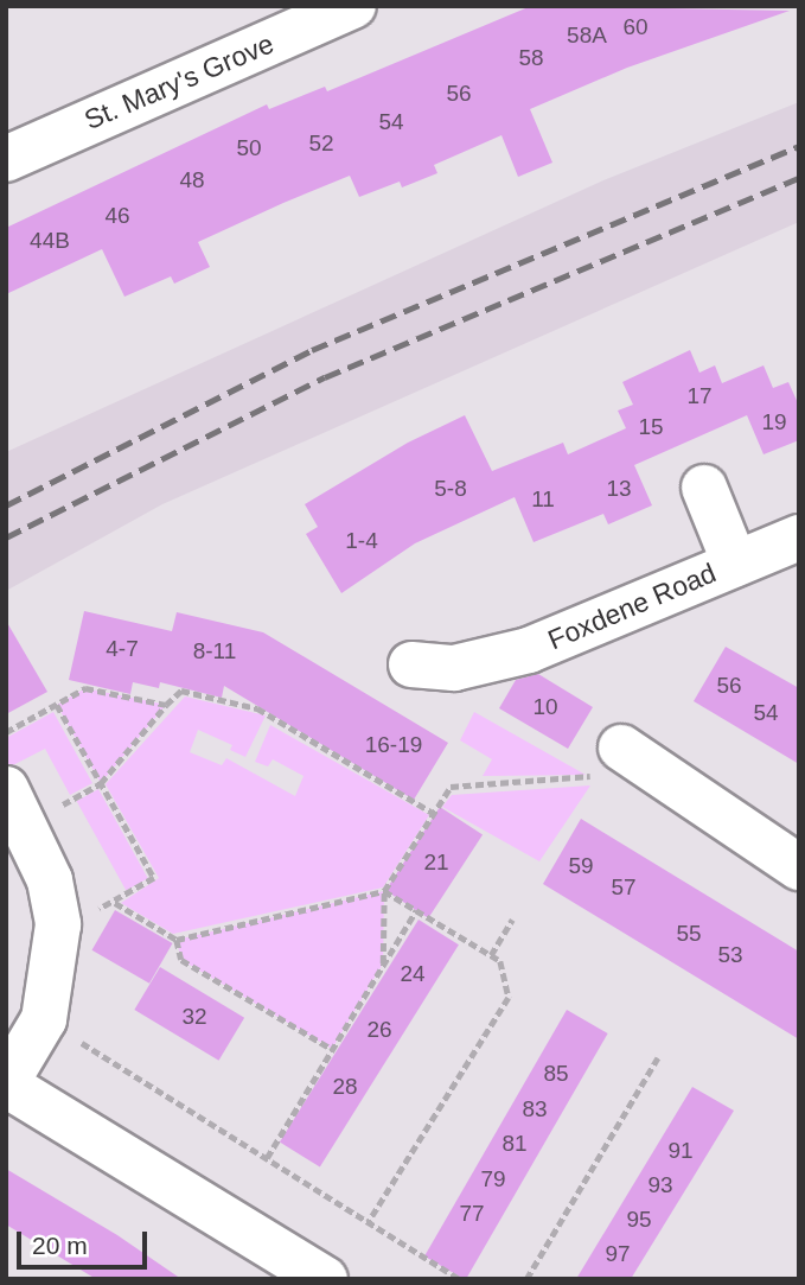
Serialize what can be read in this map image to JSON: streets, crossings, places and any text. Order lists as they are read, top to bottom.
{
  "streets": {
    "street": ["St. Mary's Grove", "Foxdene Road"]
  },
  "house_numbers": [
    "60",
    "58A",
    "58",
    "56",
    "54",
    "52",
    "50",
    "48",
    "46",
    "44B",
    "17",
    "19",
    "15",
    "5-8",
    "13",
    "11",
    "1-4",
    "4-7",
    "8-11",
    "56",
    "10",
    "54",
    "16-19",
    "21",
    "59",
    "57",
    "55",
    "53",
    "24",
    "32",
    "26",
    "85",
    "28",
    "83",
    "81",
    "91",
    "79",
    "93",
    "77",
    "95",
    "97"
  ],
  "scale_bar": "20 m"
}
